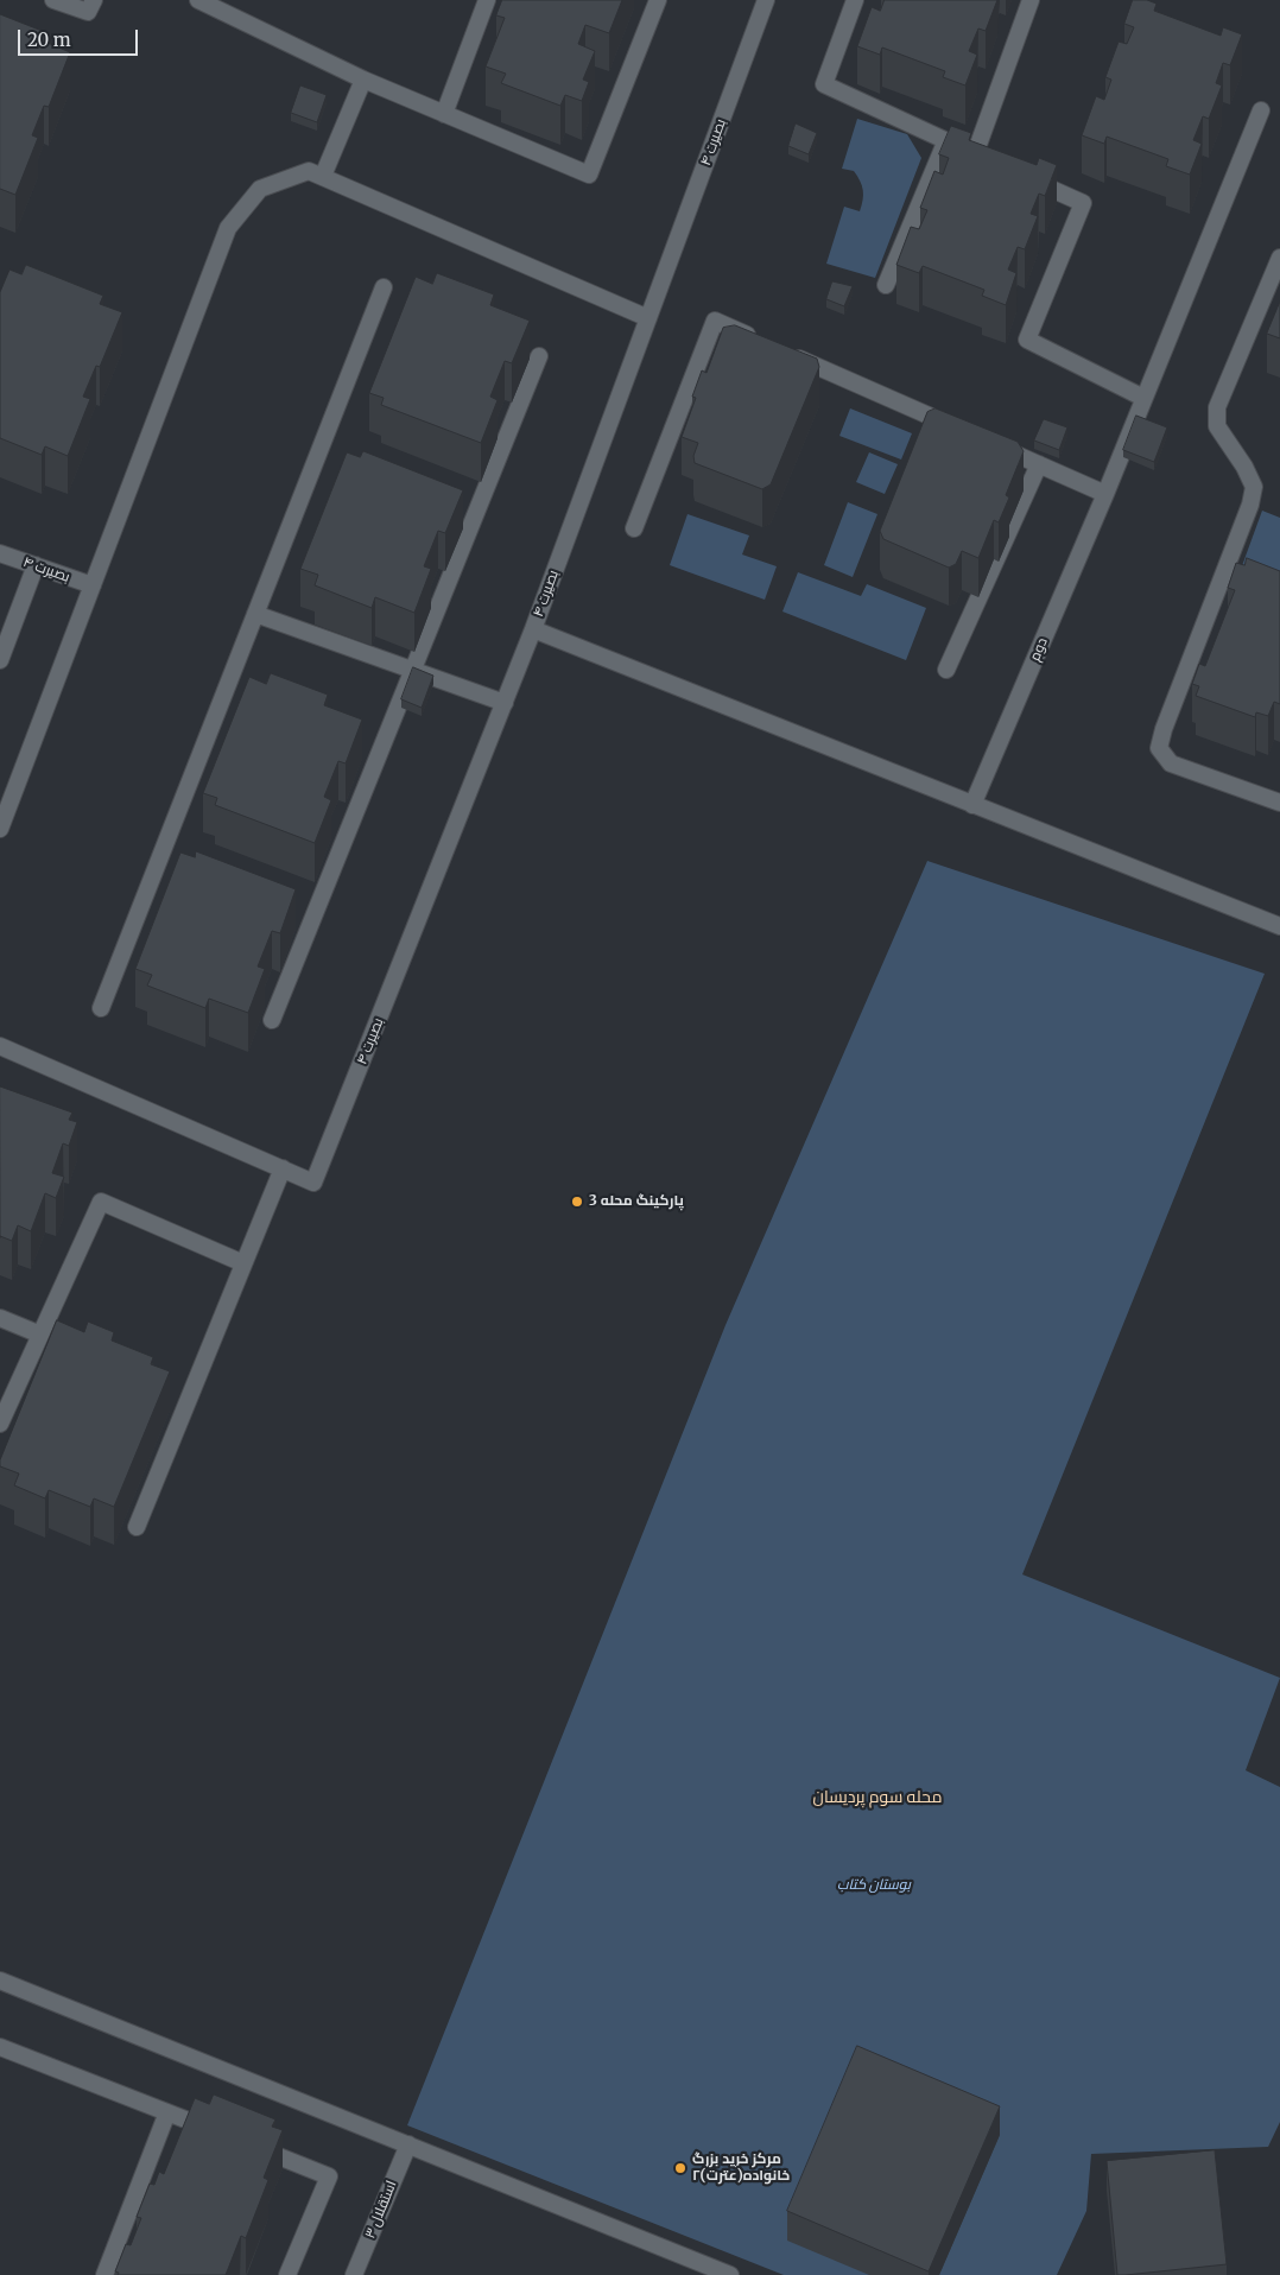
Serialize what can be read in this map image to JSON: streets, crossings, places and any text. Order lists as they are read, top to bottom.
{
  "streets": {
    "street": ["بصیرت ۴", "دوم", "استقلال ۳"]
  },
  "districts": ["محله سوم پردیسان"],
  "parks": ["بوستان کتاب"],
  "places": ["پارکینگ محله 3", "مرکز خرید بزرگ خانواده(عترت)۲"],
  "scale_bar": "20 m"
}
